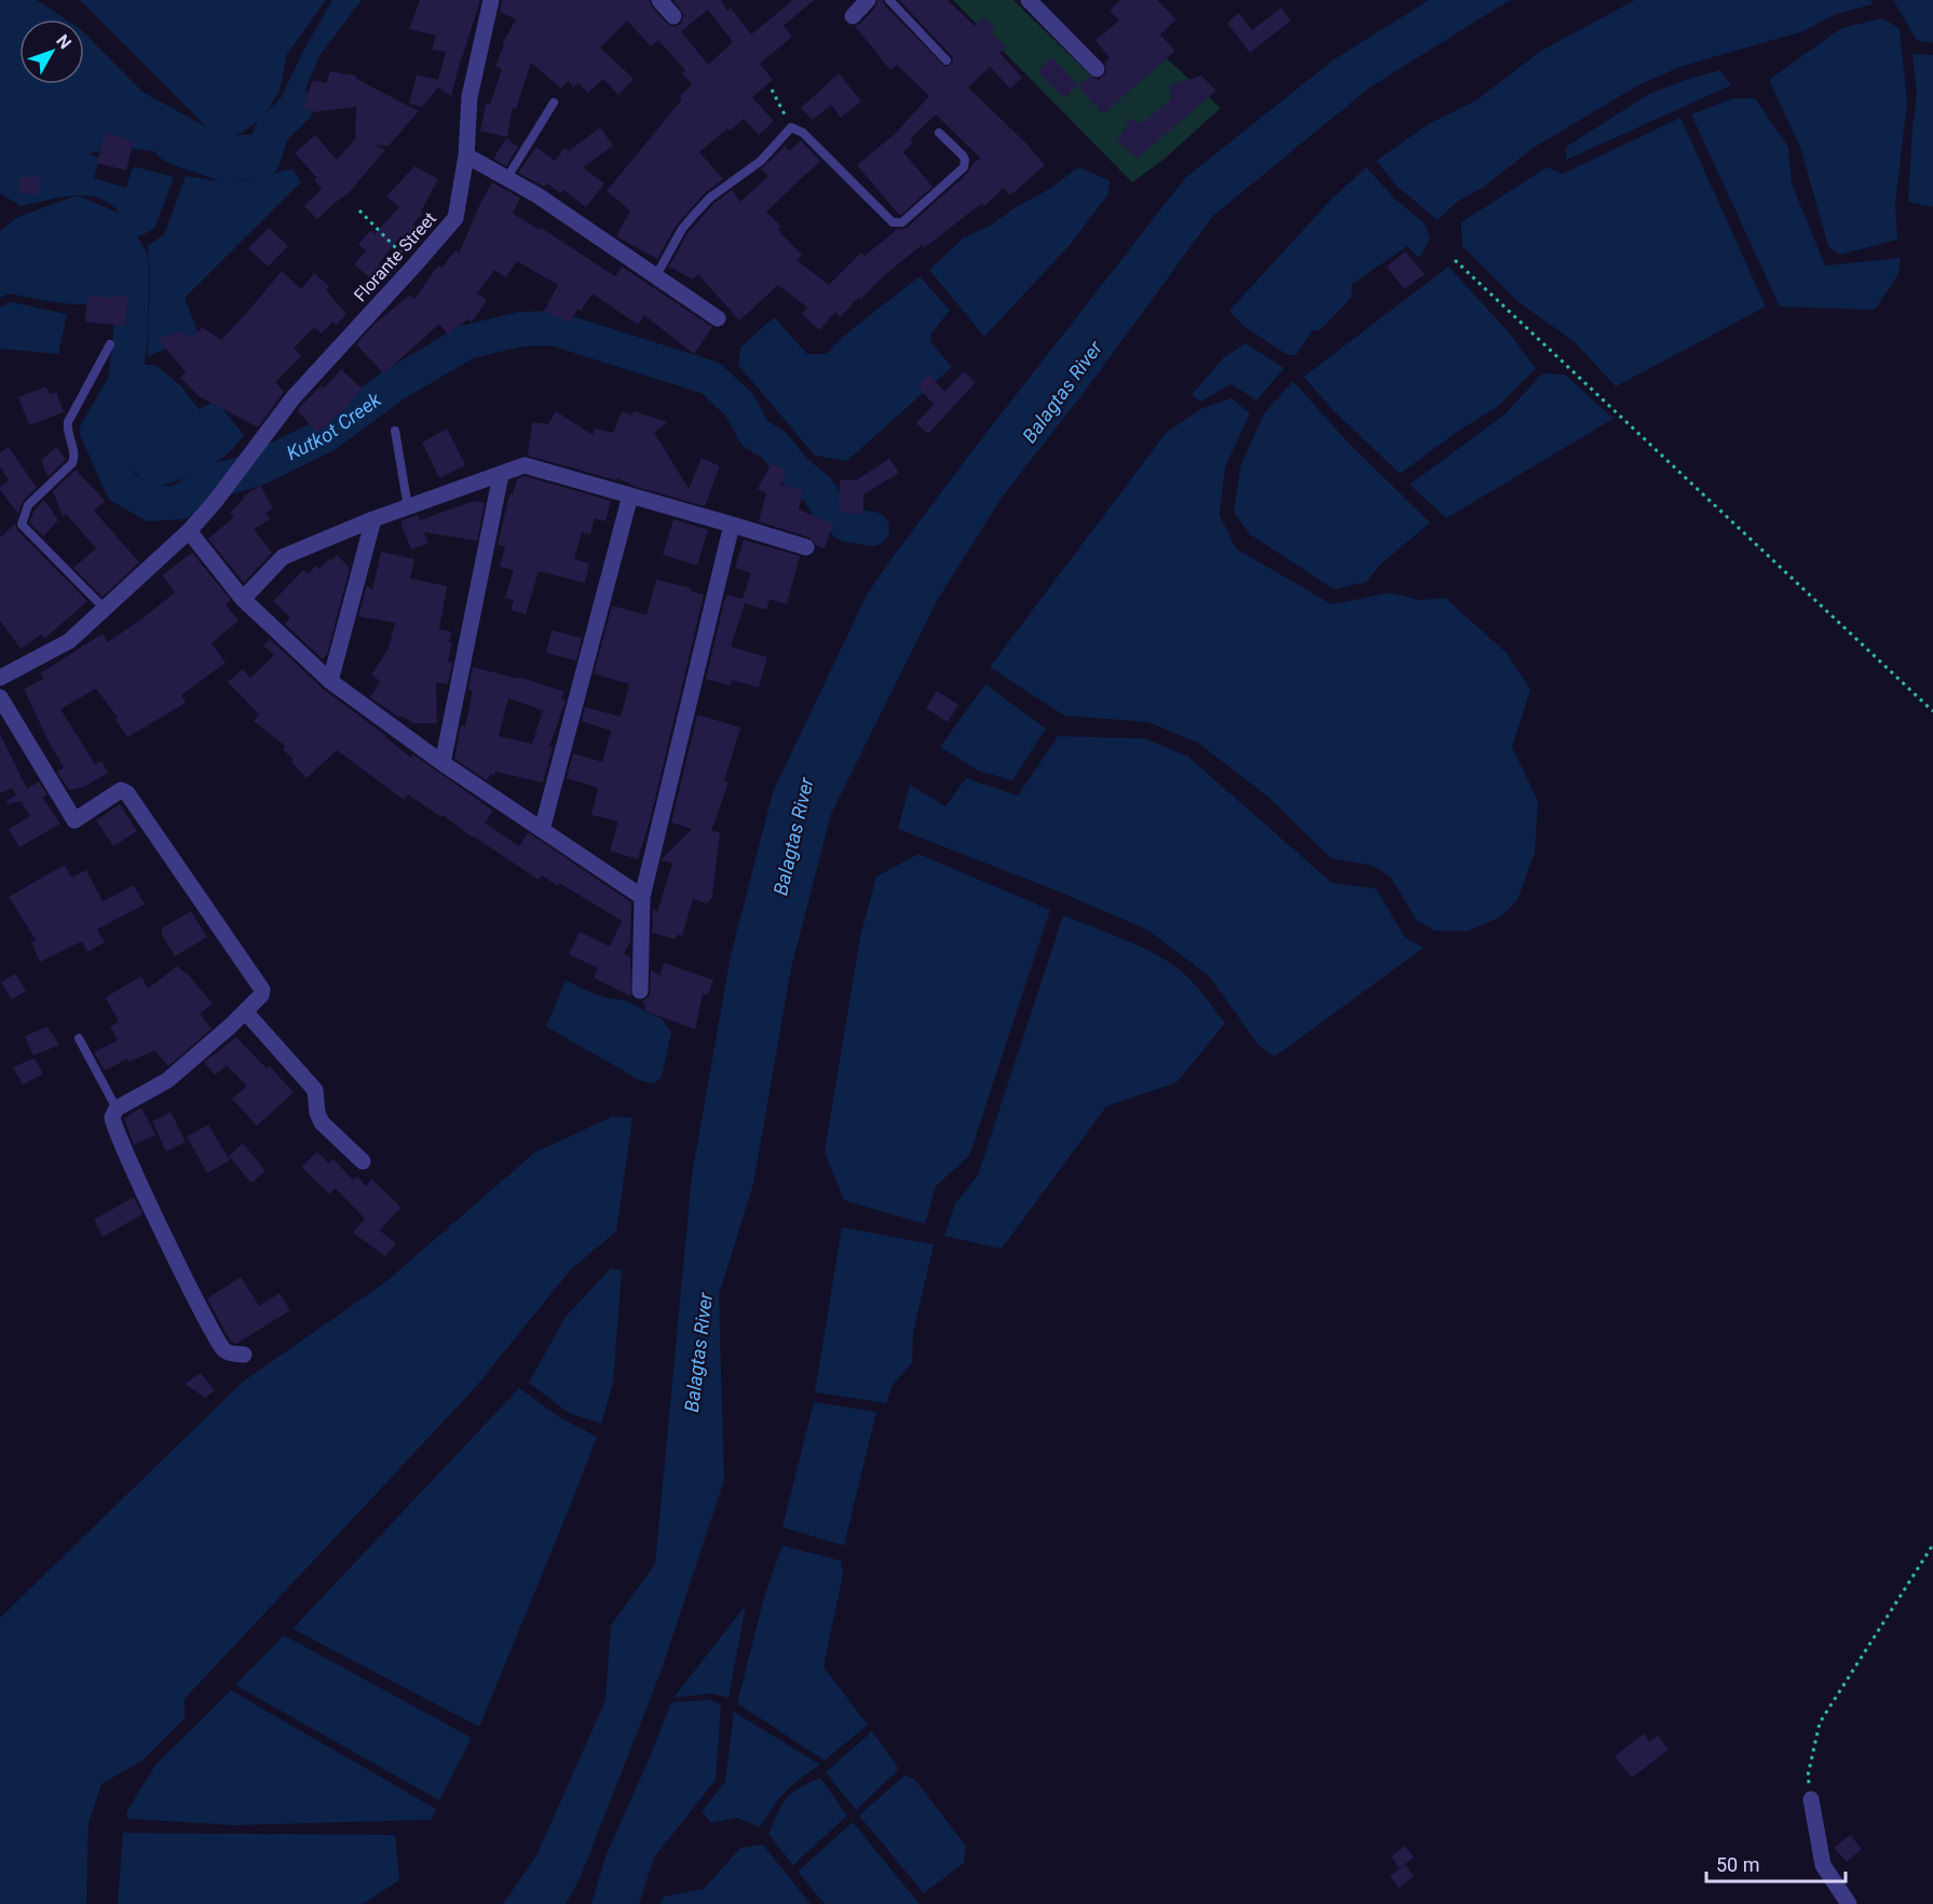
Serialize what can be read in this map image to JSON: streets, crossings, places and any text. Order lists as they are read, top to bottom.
{
  "streets": {
    "street": ["Florante Street"]
  },
  "water": ["Balagtas River", "Kutkot Creek"],
  "scale_bar": "50 m",
  "north": "top right"
}
